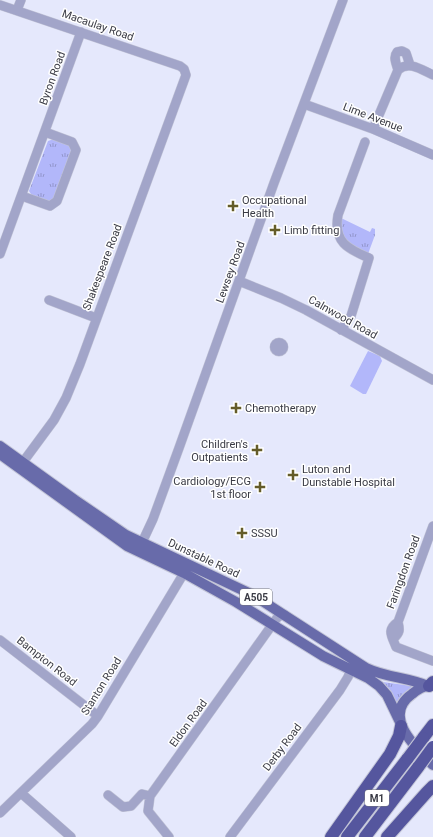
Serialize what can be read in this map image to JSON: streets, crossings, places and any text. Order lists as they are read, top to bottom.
{
  "streets": {
    "highway": ["M1"],
    "main road": ["Dunstable Road", "A505"],
    "street": [
      "Macaulay Road",
      "Byron Road",
      "Lime Avenue",
      "Shakespeare Road",
      "Lewsey Road",
      "Calnwood Road",
      "Faringdon Road",
      "Bampton Road",
      "Stanton Road",
      "Eldon Road",
      "Derby Road"
    ]
  },
  "crossings": [
    ["Macaulay Road", "Byron Road"],
    ["Macaulay Road", "Shakespeare Road"],
    ["Lime Avenue", "Lewsey Road"],
    ["Shakespeare Road", "Dunstable Road"],
    ["Lewsey Road", "Calnwood Road"],
    ["Lewsey Road", "Dunstable Road"],
    ["Dunstable Road", "Stanton Road"],
    ["Dunstable Road", "Eldon Road"],
    ["Dunstable Road", "Derby Road"],
    ["Bampton Road", "Stanton Road"]
  ],
  "places": {
    "health": [
      "Occupational Health",
      "Limb fitting",
      "Chemotherapy",
      "Children's Outpatients",
      "Luton and Dunstable Hospital",
      "Cardiology/ECG 1st floor",
      "SSSU"
    ]
  }
}
